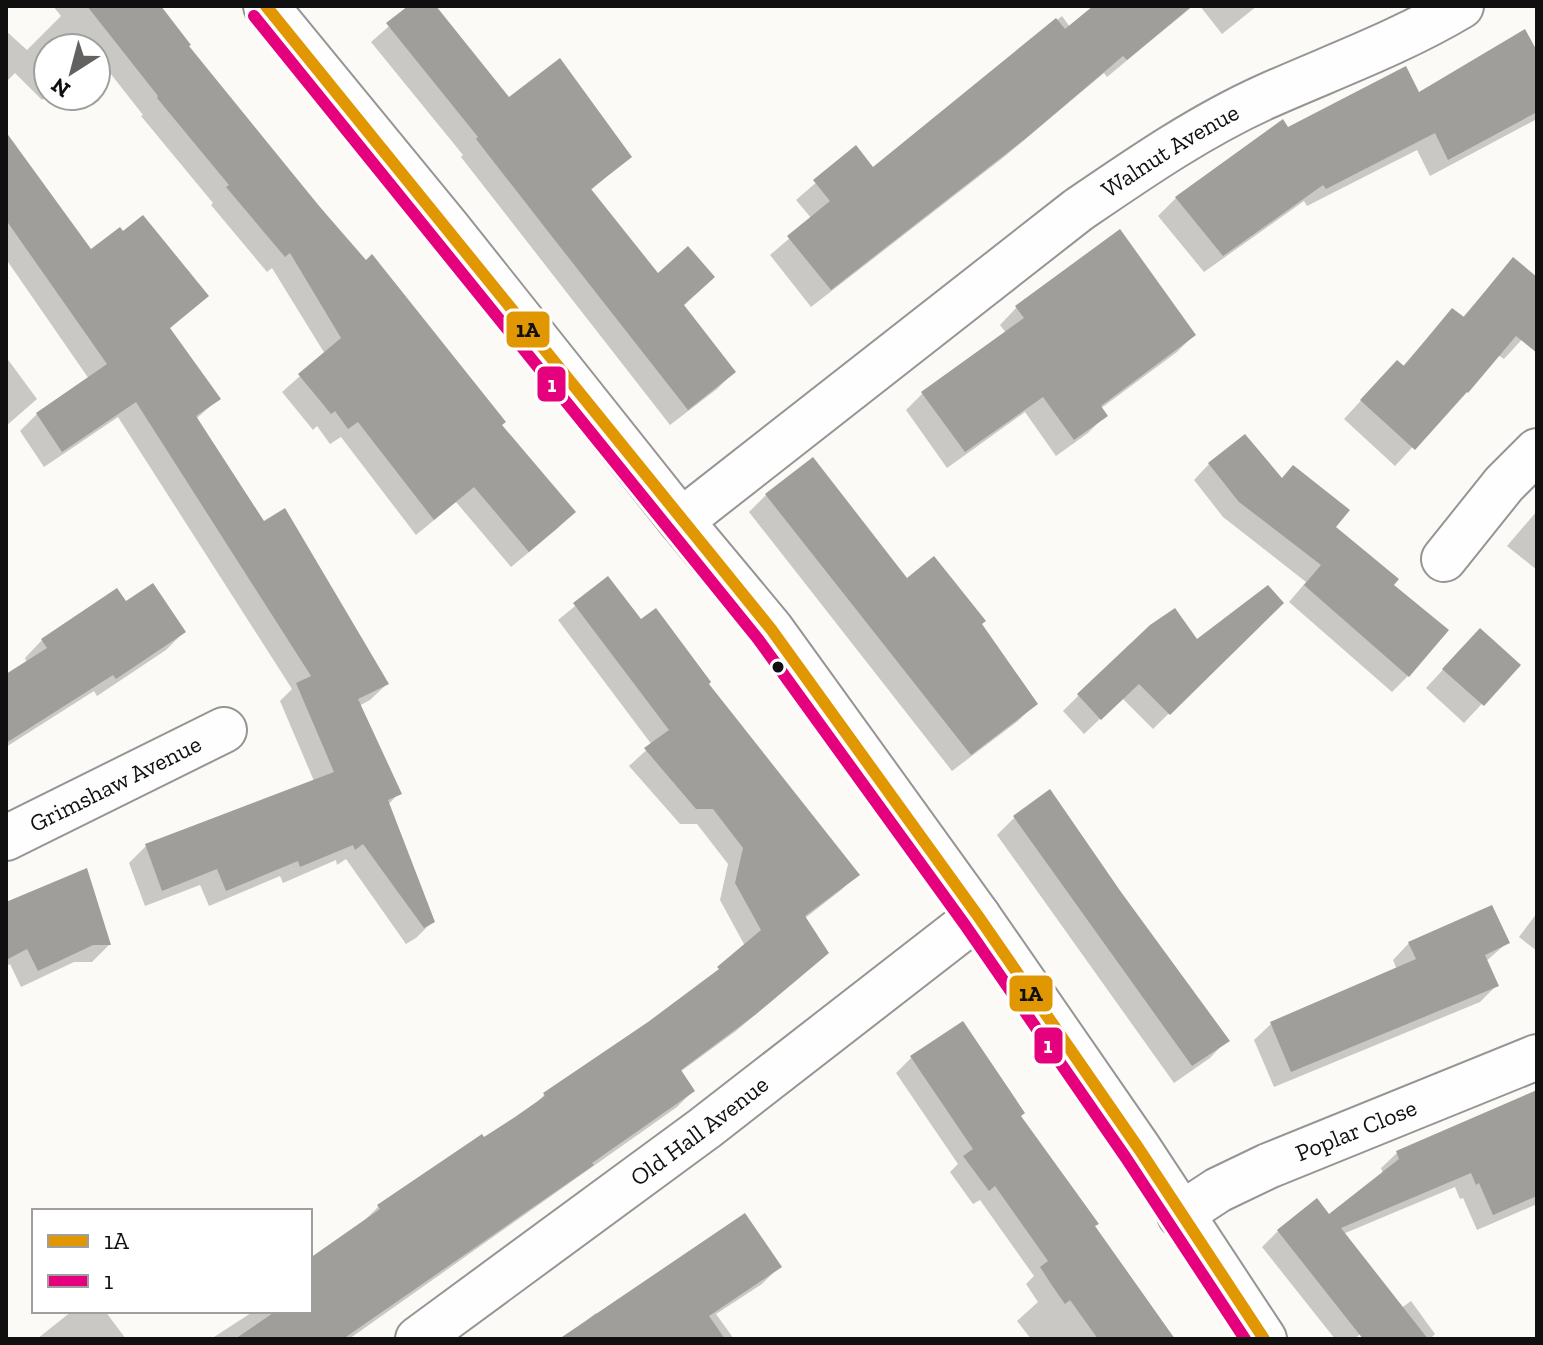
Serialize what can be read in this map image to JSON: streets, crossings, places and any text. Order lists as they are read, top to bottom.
{
  "streets": {
    "street": [
      "Walnut Avenue",
      "Grimshaw Avenue",
      "Old Hall Avenue",
      "Poplar Close"
    ]
  },
  "lines": ["transit line 1A", "transit line 1"],
  "legend": ["1A", "1"],
  "north": "bottom left"
}
